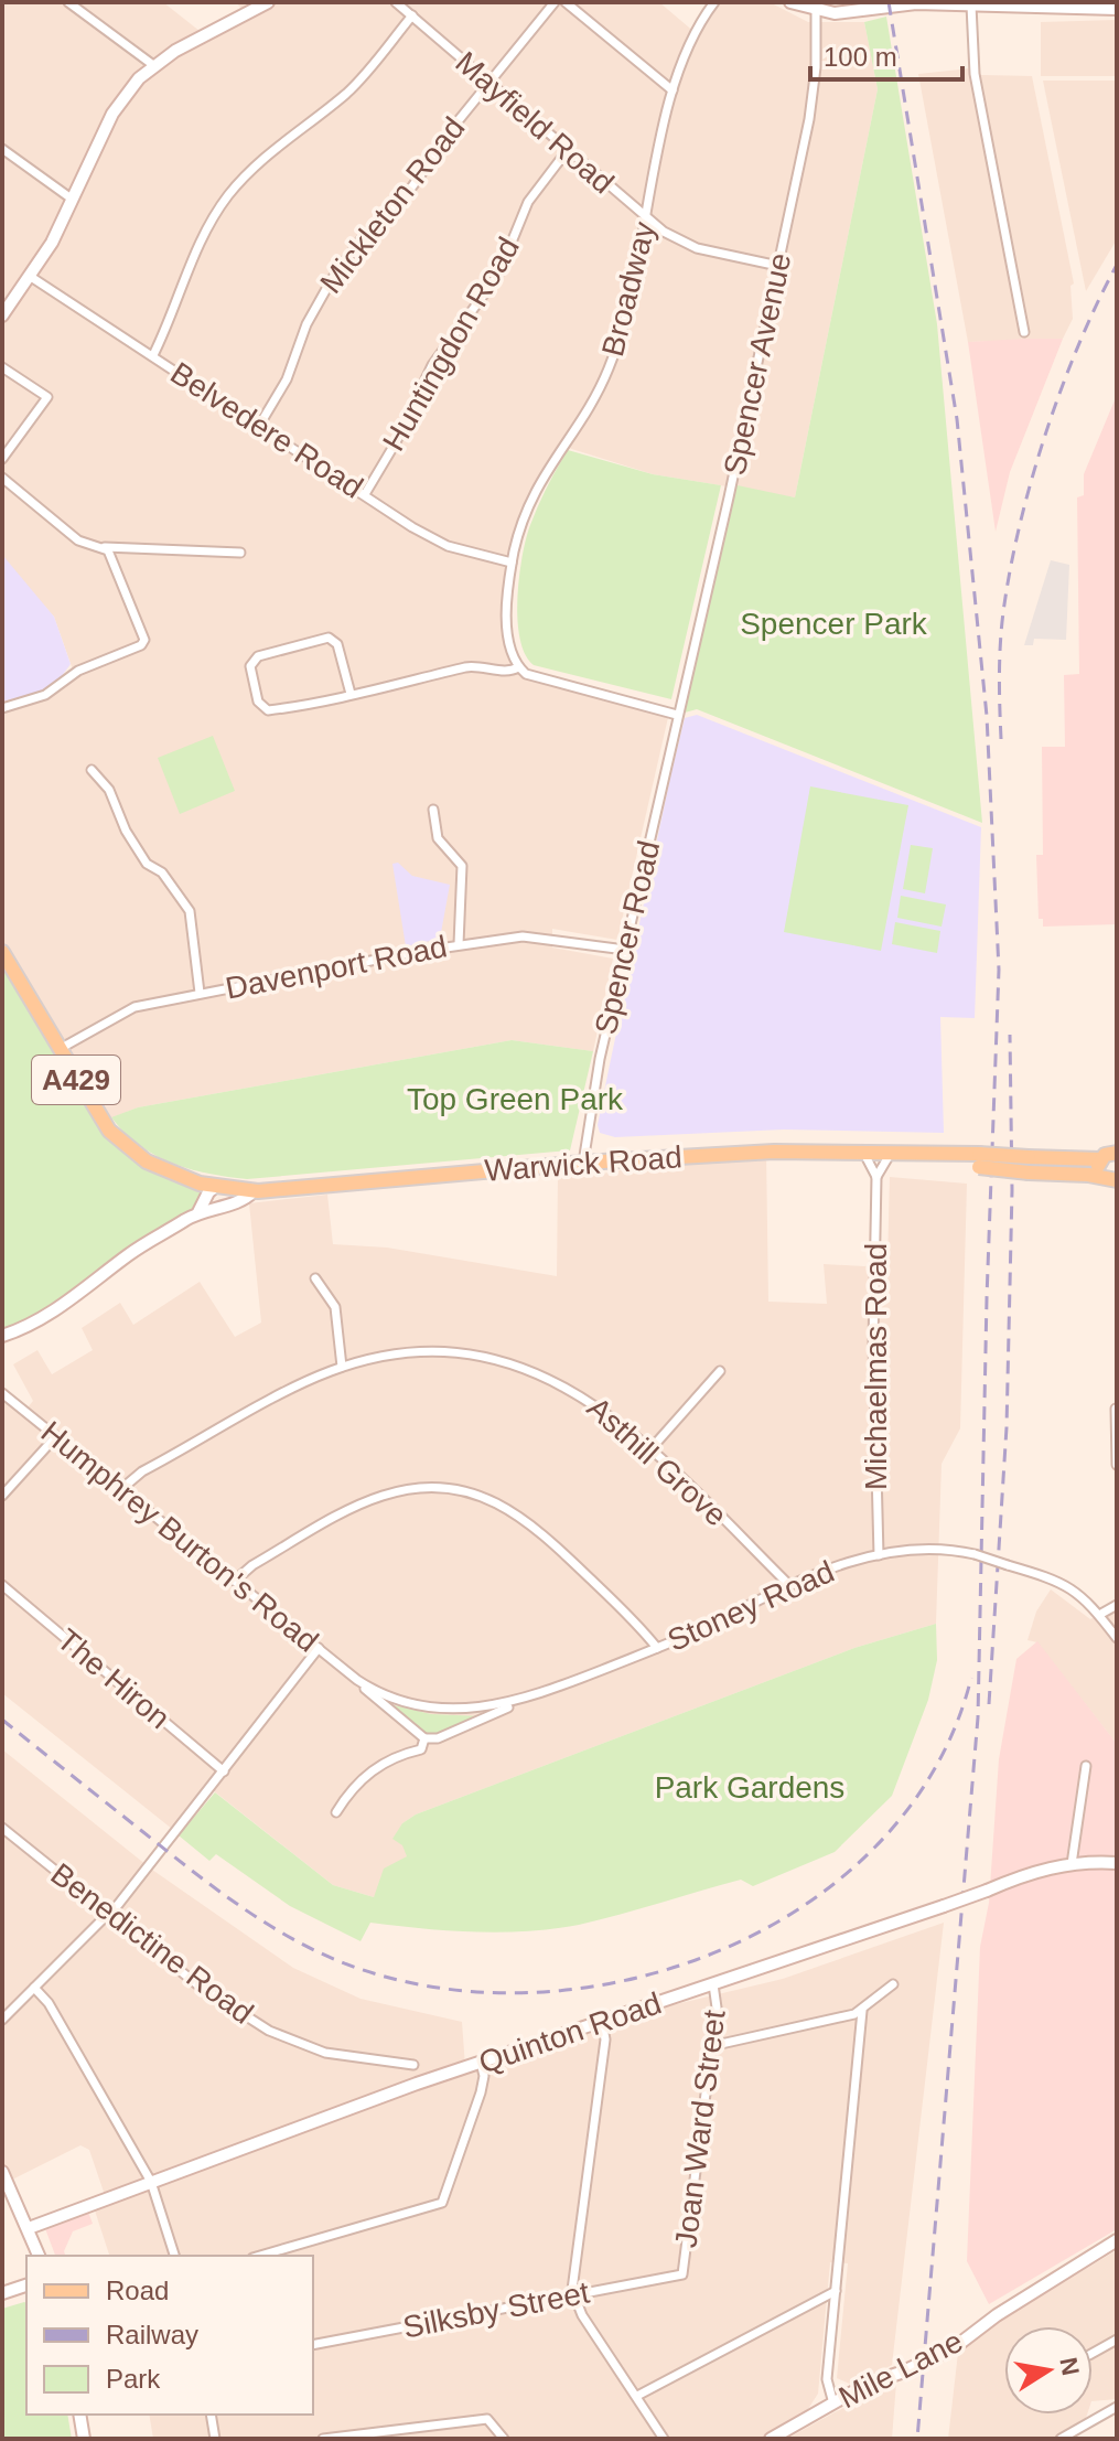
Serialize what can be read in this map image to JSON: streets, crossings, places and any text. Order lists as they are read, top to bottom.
{
  "streets": {
    "main road": ["A429", "Warwick Road"],
    "street": [
      "Mayfield Road",
      "Mickleton Road",
      "Broadway",
      "Huntingdon Road",
      "Spencer Avenue",
      "Belvedere Road",
      "Spencer Road",
      "Davenport Road",
      "Michaelmas Road",
      "Asthill Grove",
      "Humphrey Burton's Road",
      "Stoney Road",
      "The Hiron",
      "Benedictine Road",
      "Quinton Road",
      "Joan Ward Street",
      "Silksby Street",
      "Mile Lane"
    ]
  },
  "crossings": [
    ["Mayfield Road", "Mickleton Road"],
    ["Mayfield Road", "Broadway"],
    ["Mayfield Road", "Huntingdon Road"],
    ["Mayfield Road", "Spencer Avenue"],
    ["Mickleton Road", "Belvedere Road"],
    ["Broadway", "Belvedere Road"],
    ["Huntingdon Road", "Belvedere Road"],
    ["Spencer Avenue", "Spencer Road"],
    ["Spencer Road", "Davenport Road"],
    ["Spencer Road", "Warwick Road"],
    ["Davenport Road", "A429"],
    ["A429", "Warwick Road"],
    ["Warwick Road", "Michaelmas Road"],
    ["Michaelmas Road", "Stoney Road"],
    ["Asthill Grove", "Humphrey Burton's Road"],
    ["Asthill Grove", "Stoney Road"],
    ["Humphrey Burton's Road", "Stoney Road"],
    ["Quinton Road", "Joan Ward Street"],
    ["Joan Ward Street", "Silksby Street"]
  ],
  "parks": ["Spencer Park", "Top Green Park", "Park Gardens"],
  "legend": ["Road", "Railway", "Park"],
  "scale_bar": "100 m",
  "north": "right"
}
